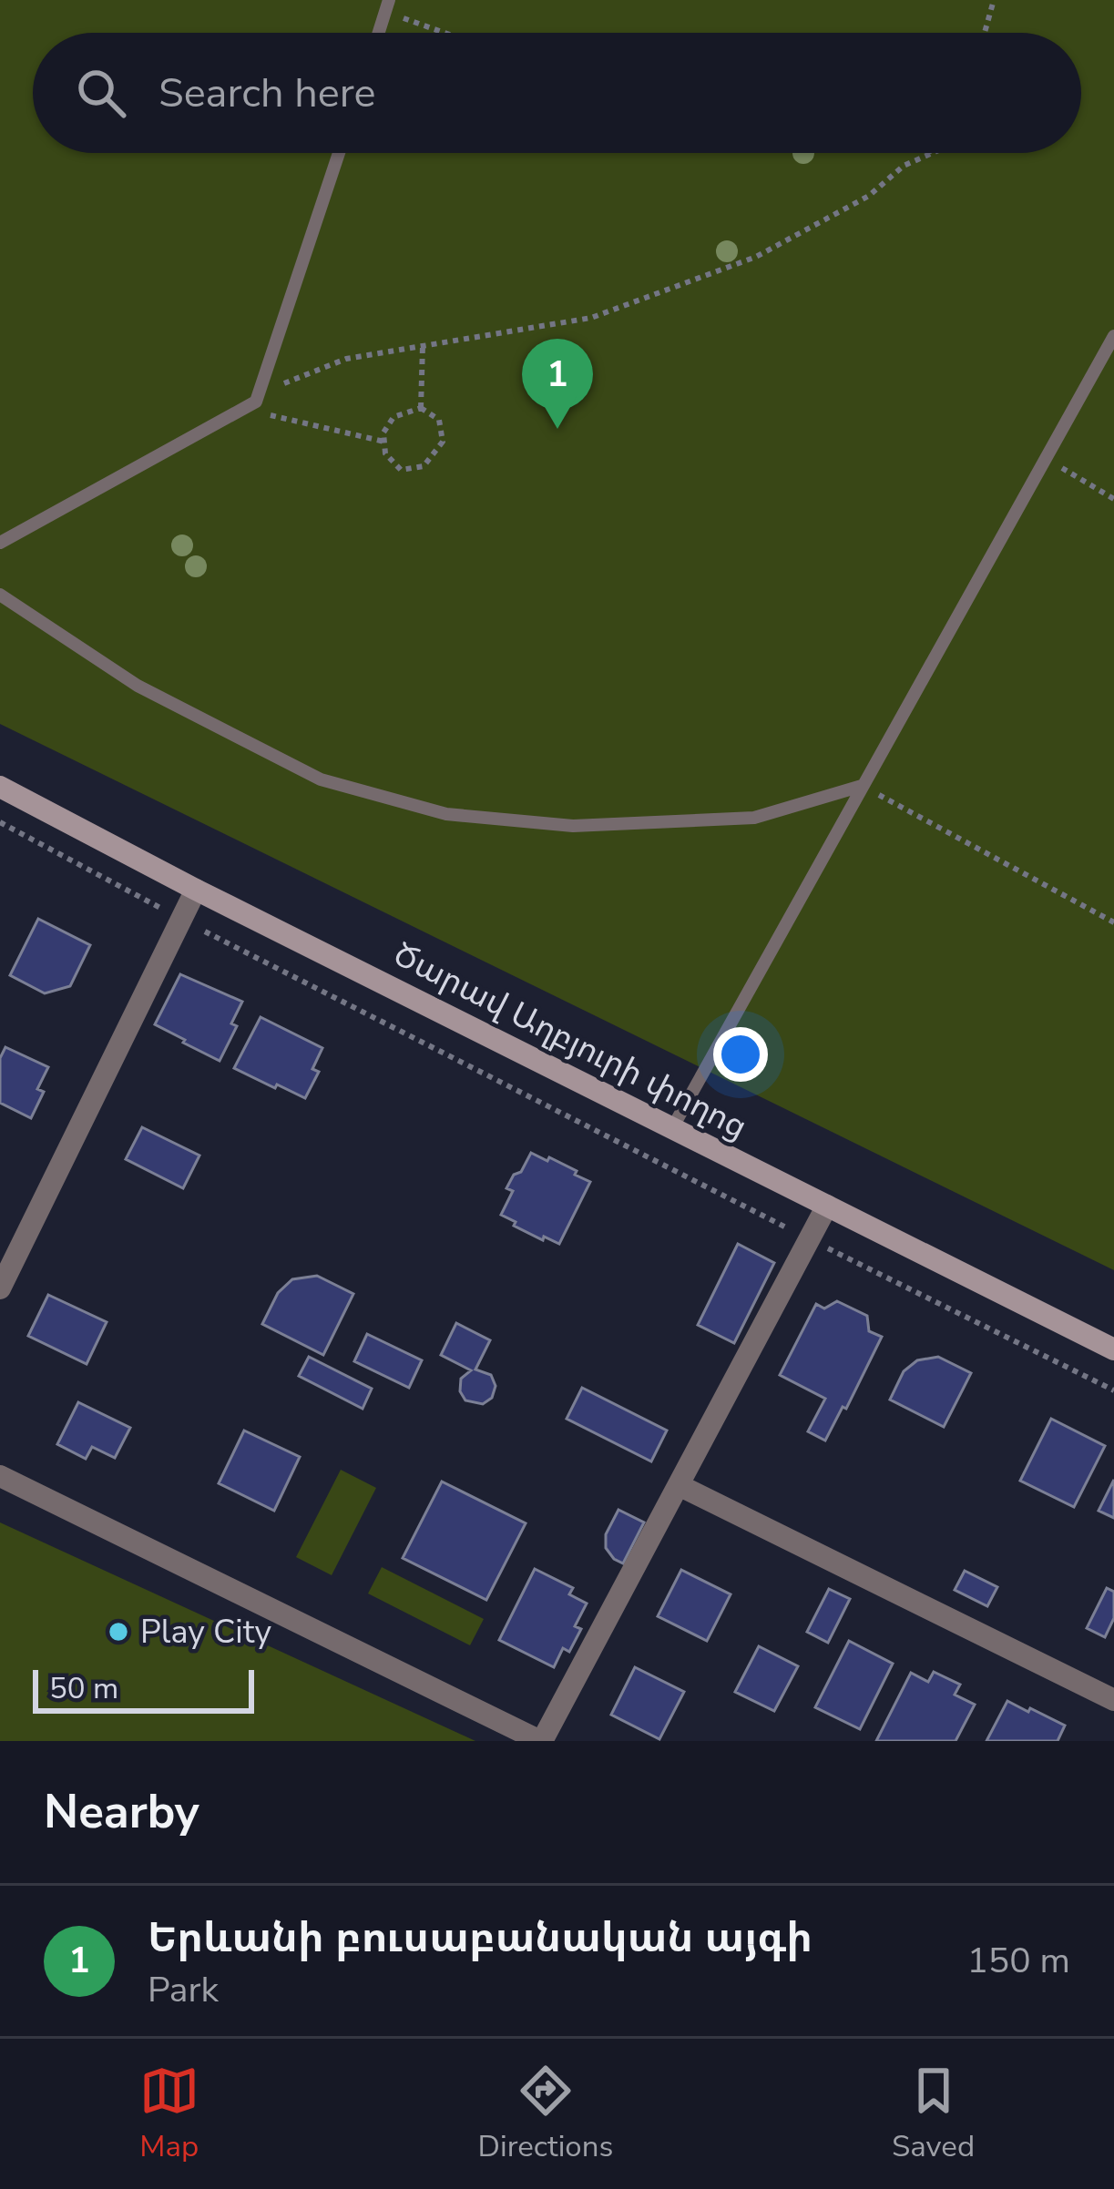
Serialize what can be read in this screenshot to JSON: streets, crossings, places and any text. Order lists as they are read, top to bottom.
{
  "streets": {
    "main road": ["Ծարավ Աղբյուրի փողոց"]
  },
  "places": ["Play City"],
  "scale_bar": "50 m",
  "page": {
    "search": "Search here",
    "pins": "1",
    "scale": "50 m",
    "heading": "Nearby",
    "list": [
      {
        "mark": "1",
        "name": "Երևանի բուսաբանական այգի",
        "note": "Park",
        "value": "150 m"
      }
    ],
    "nav": ["Map", "Directions", "Saved"]
  }
}
